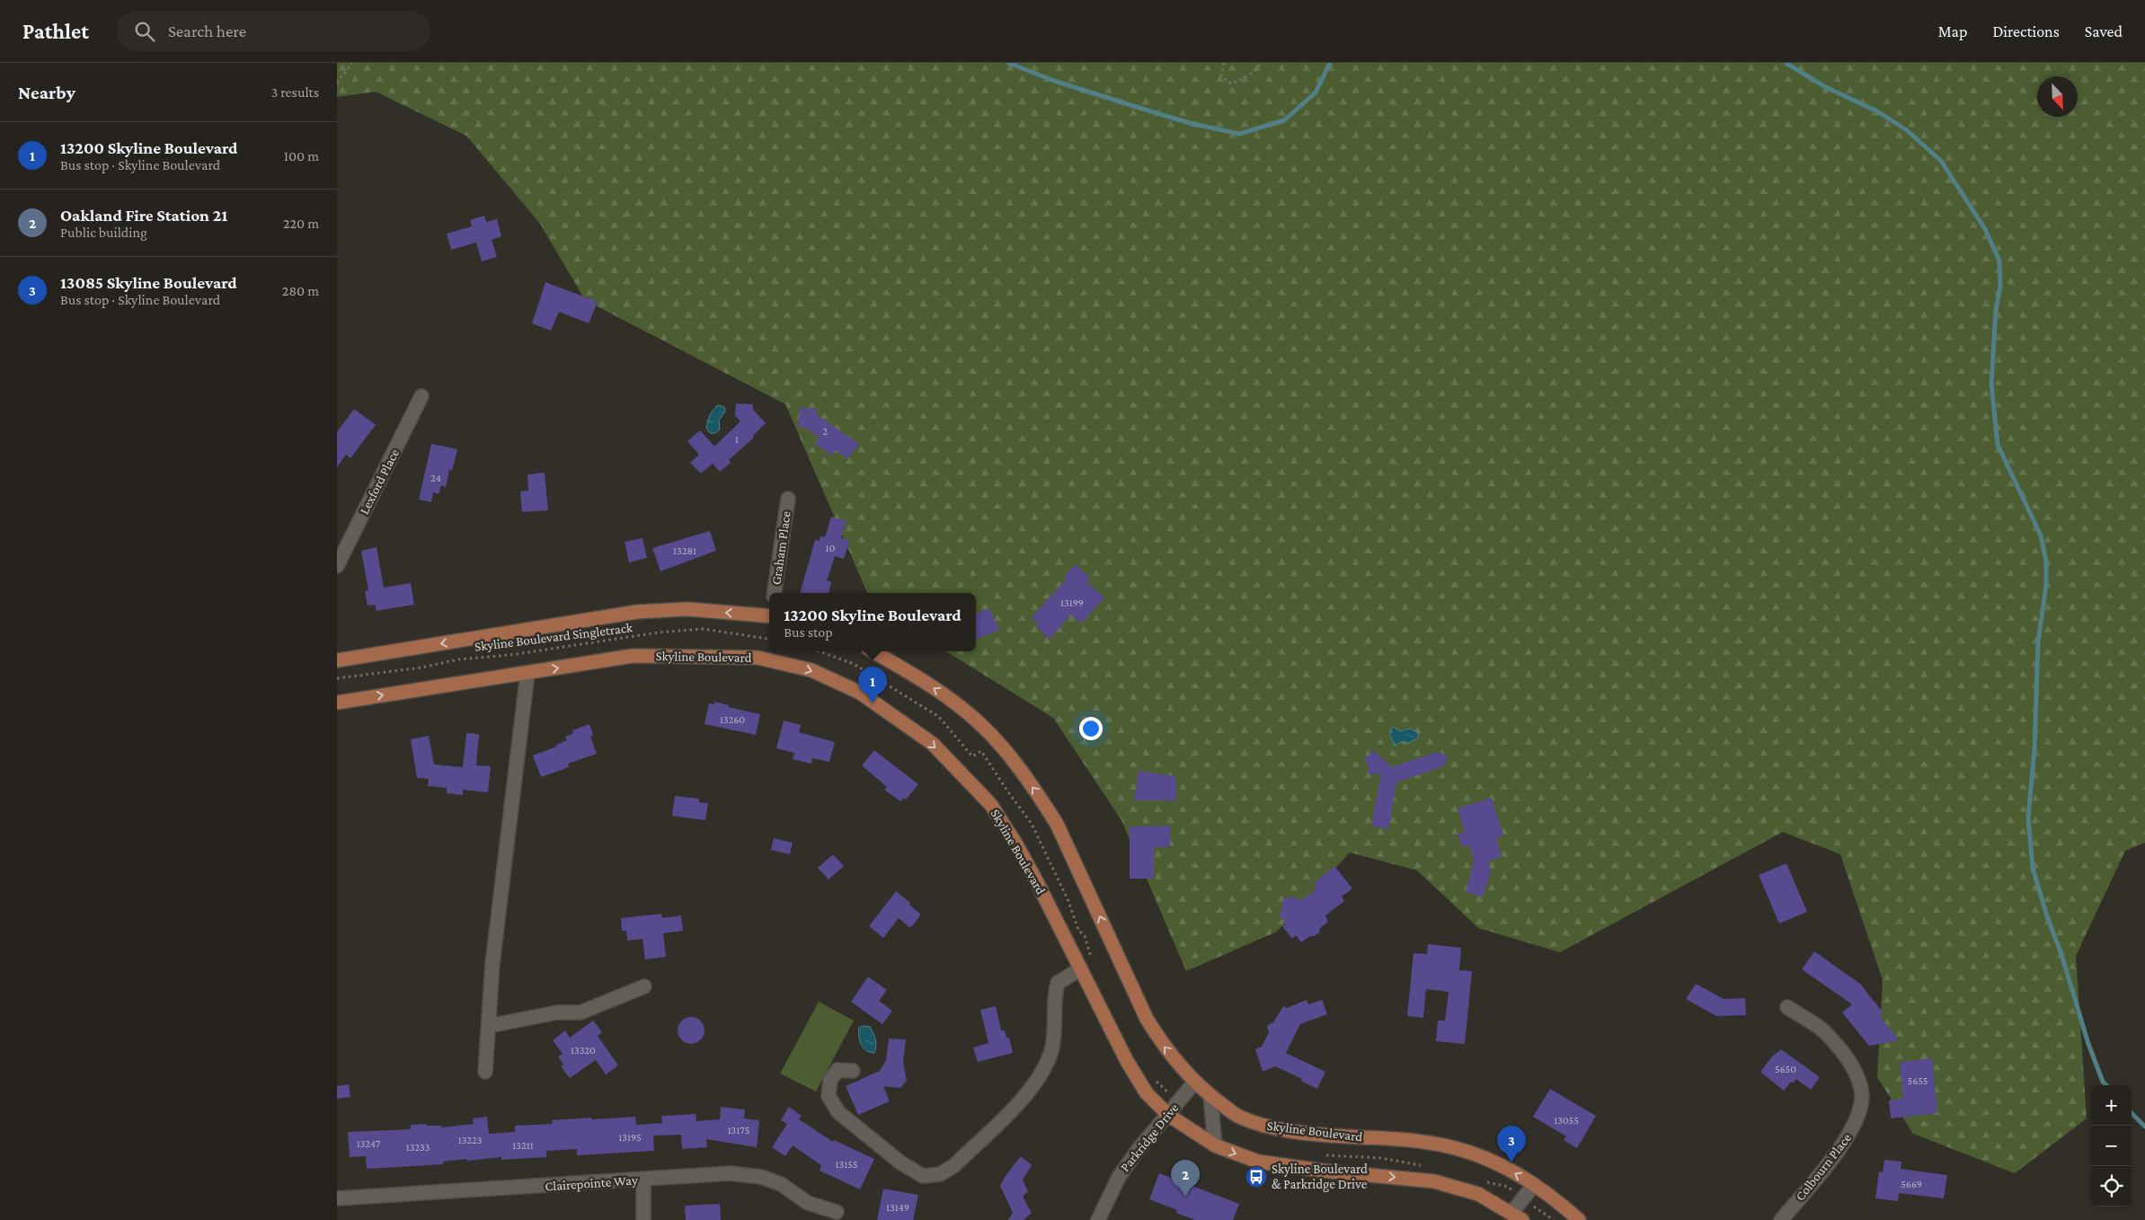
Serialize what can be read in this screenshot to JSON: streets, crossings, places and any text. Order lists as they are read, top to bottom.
{
  "streets": {
    "main road": ["Skyline Boulevard"],
    "street": [
      "Lexford Place",
      "Graham Place",
      "Parkridge Drive",
      "Colbourn Place",
      "Clairepointe Way"
    ],
    "path": ["Skyline Boulevard Singletrack"]
  },
  "crossings": [
    ["Skyline Boulevard", "Parkridge Drive"]
  ],
  "places": {
    "bus stop": ["Skyline Boulevard & Parkridge Drive"]
  },
  "house_numbers": [
    "2",
    "1",
    "24",
    "10",
    "13281",
    "13199",
    "13260",
    "13320",
    "5650",
    "5655",
    "13055",
    "13175",
    "13195",
    "13223",
    "13247",
    "13211",
    "13233",
    "13155",
    "5669",
    "13149"
  ],
  "north": "bottom right",
  "page": {
    "header": "Pathlet",
    "search": "Search here",
    "nav": ["Map", "Directions", "Saved"],
    "heading": ["Nearby", "3 results"],
    "list": [
      {
        "mark": "1",
        "name": "13200 Skyline Boulevard",
        "note": "Bus stop · Skyline Boulevard",
        "value": "100 m"
      },
      {
        "mark": "2",
        "name": "Oakland Fire Station 21",
        "note": "Public building",
        "value": "220 m"
      },
      {
        "mark": "3",
        "name": "13085 Skyline Boulevard",
        "note": "Bus stop · Skyline Boulevard",
        "value": "280 m"
      }
    ],
    "popup": ["13200 Skyline Boulevard", "Bus stop"],
    "pins": ["1", "3", "2"],
    "map_buttons": ["+", "−"]
  }
}
